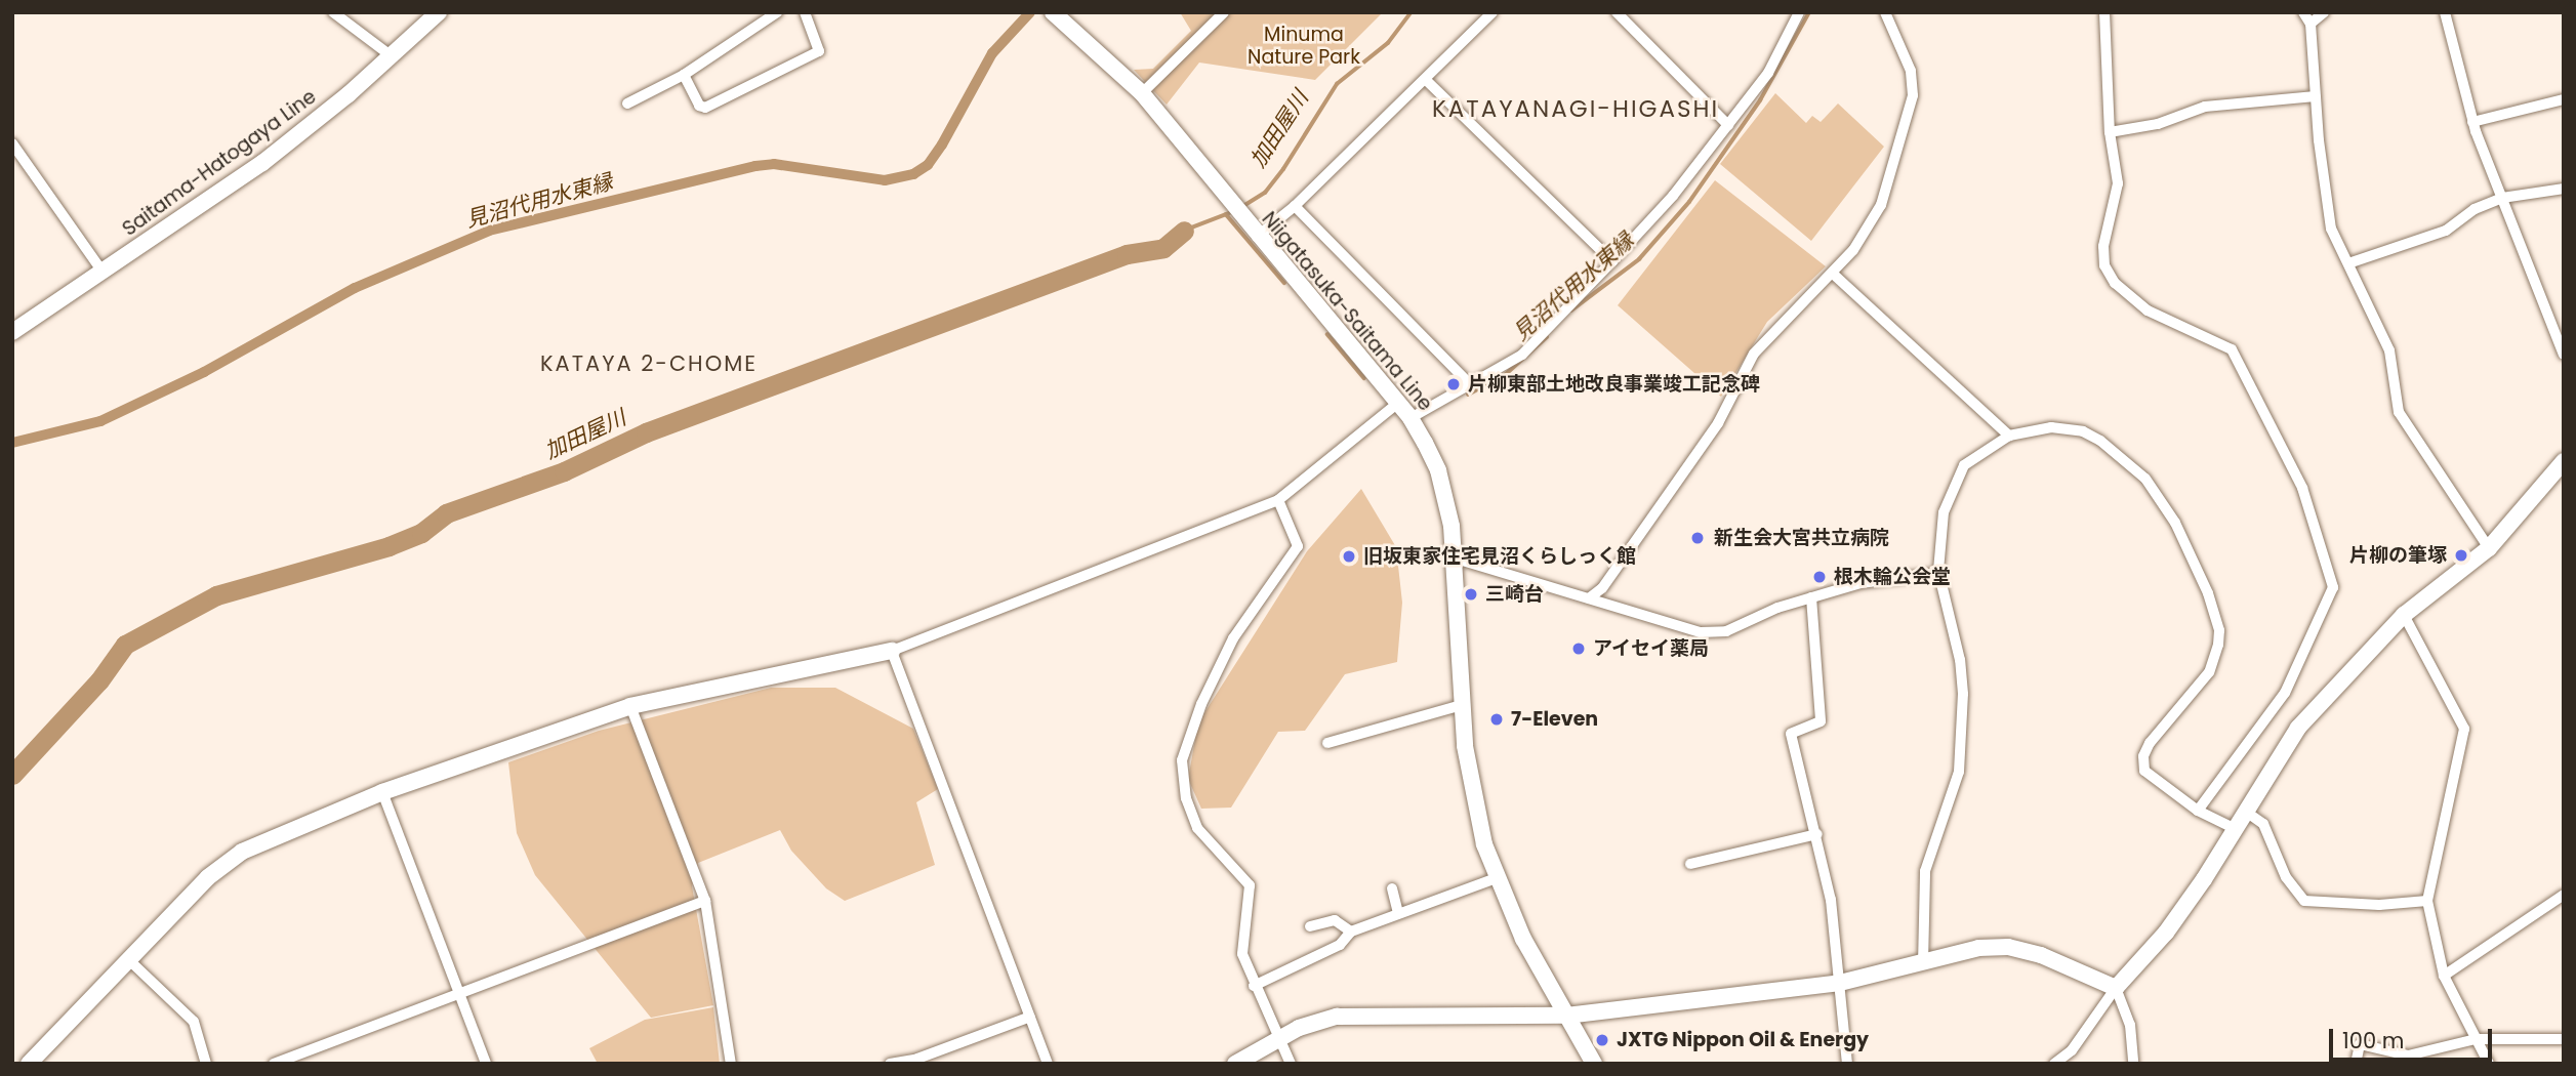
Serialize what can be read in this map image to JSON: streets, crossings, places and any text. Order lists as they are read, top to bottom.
{
  "streets": {
    "street": ["Saitama-Hatogaya Line", "Niigatasuka-Saitama Line"]
  },
  "districts": ["KATAYANAGI-HIGASHI", "KATAYA 2-CHOME"],
  "water": ["加田屋川", "見沼代用水東縁"],
  "parks": ["Minuma Nature Park"],
  "places": [
    "片柳東部土地改良事業竣工記念碑",
    "新生会大宮共立病院",
    "片柳の筆塚",
    "旧坂東家住宅見沼くらしっく館",
    "根木輪公会堂",
    "三崎台",
    "アイセイ薬局",
    "7-Eleven",
    "JXTG Nippon Oil & Energy"
  ],
  "scale_bar": "100 m"
}
